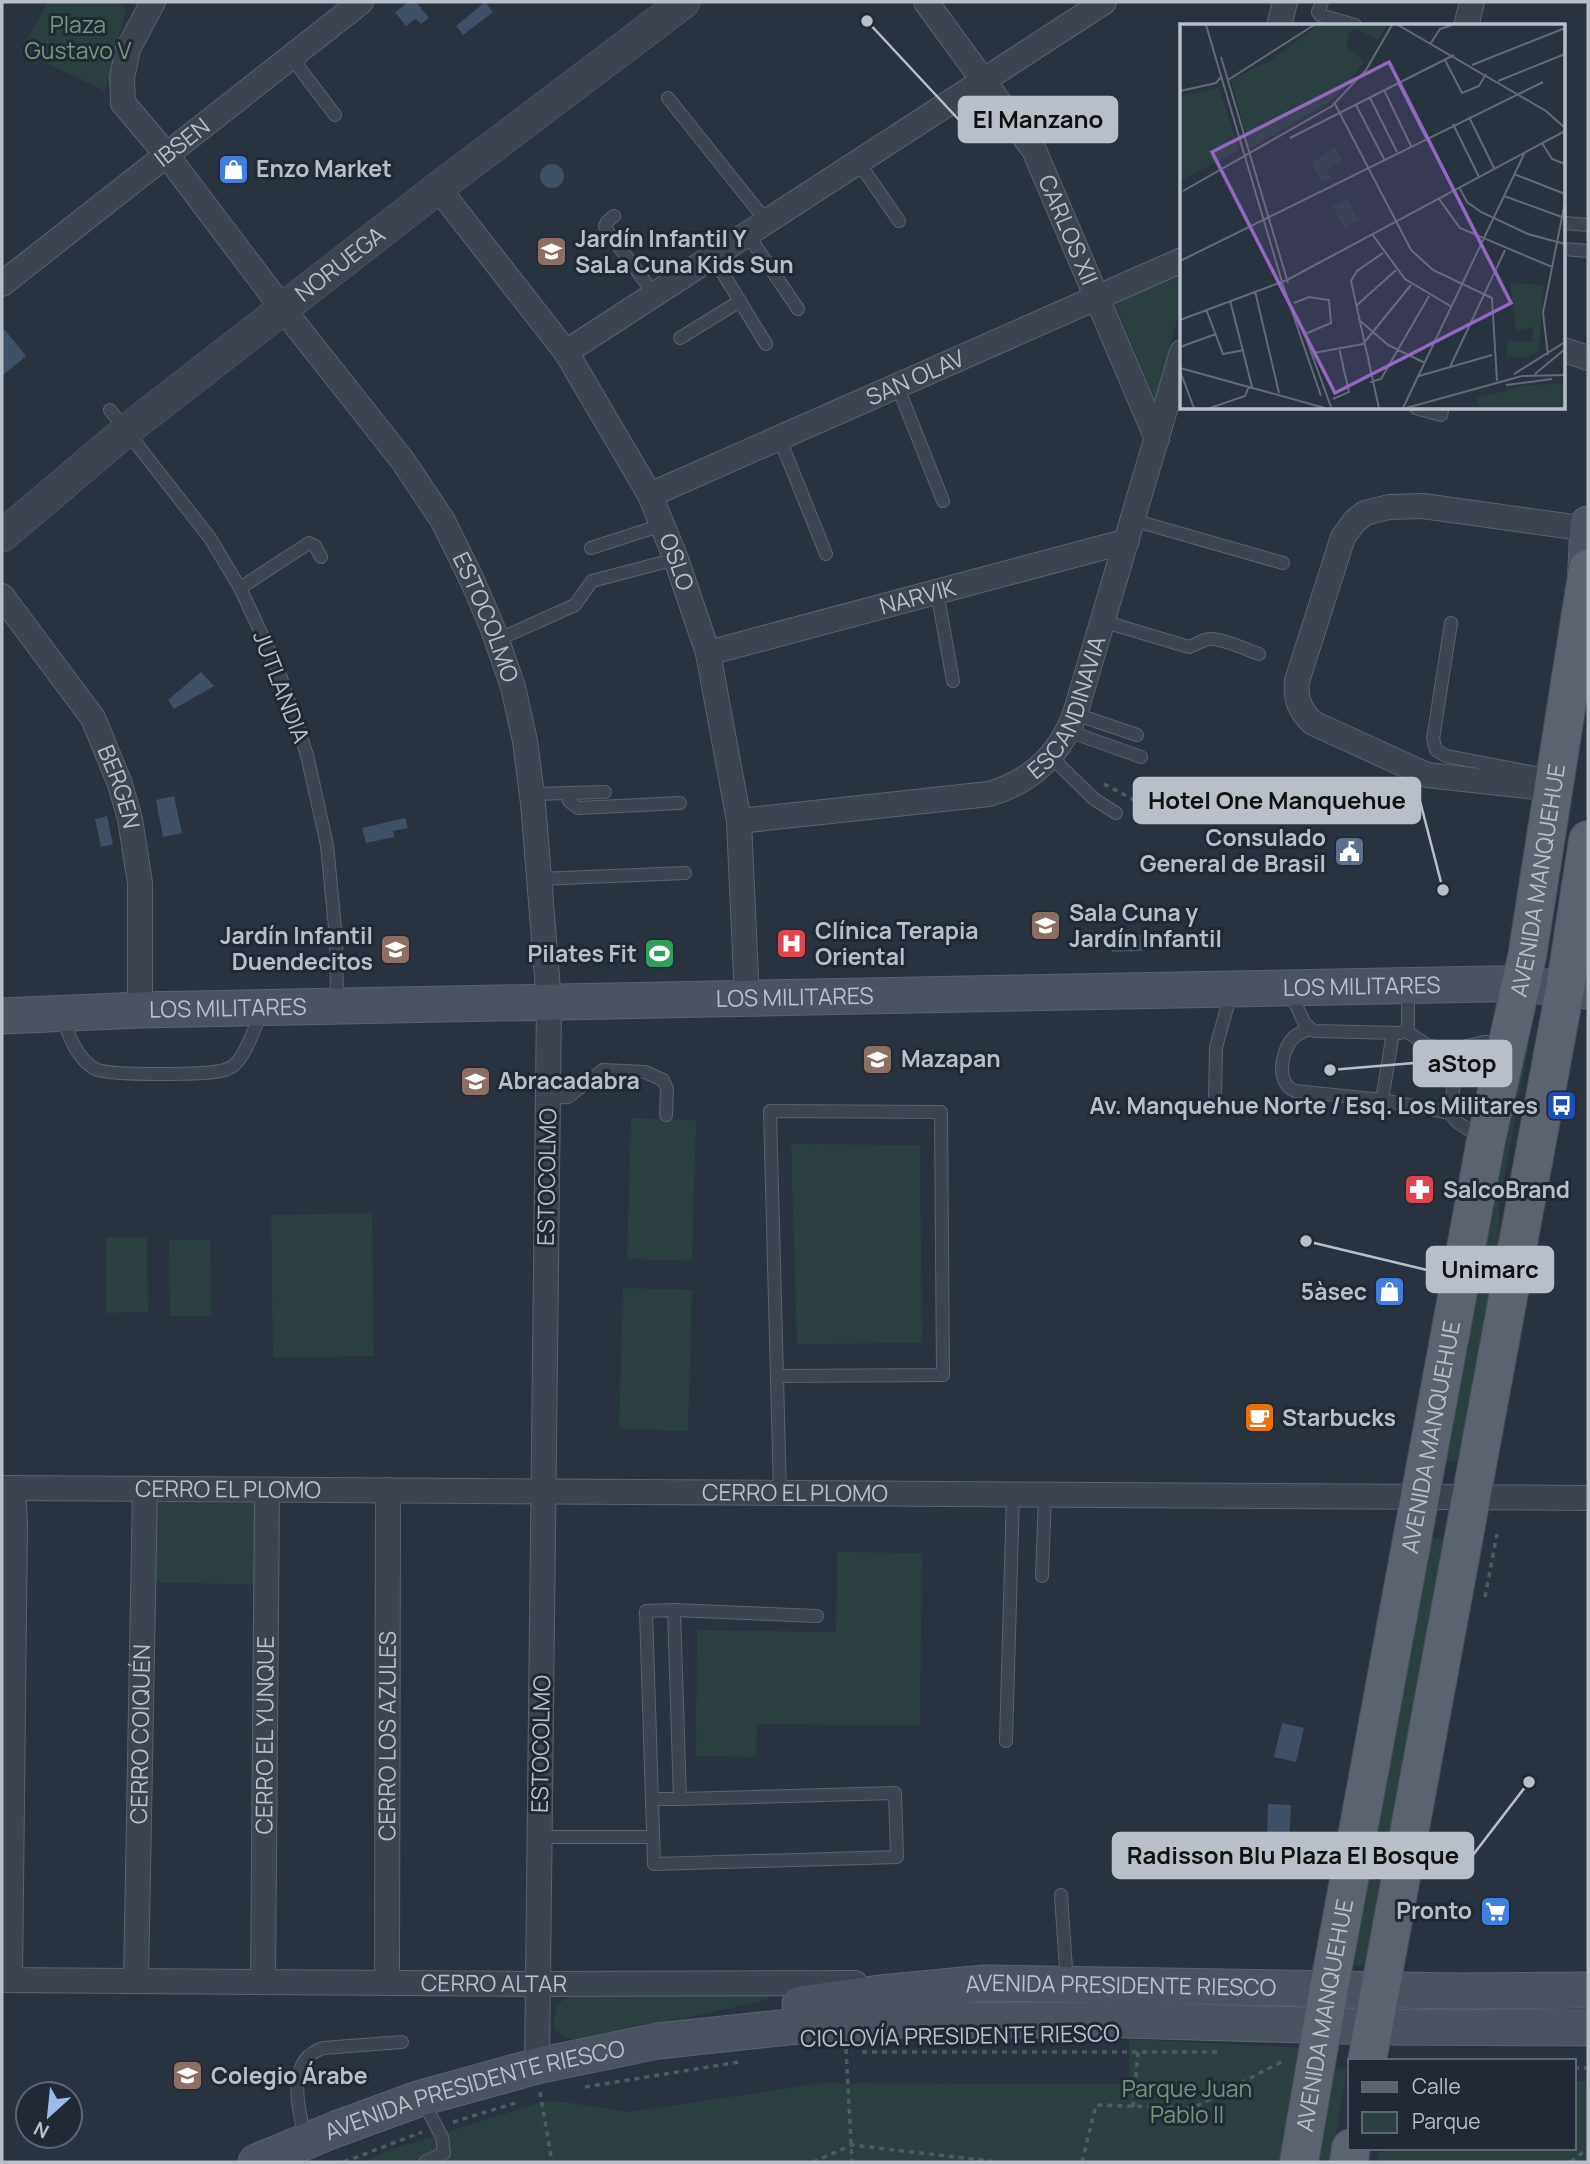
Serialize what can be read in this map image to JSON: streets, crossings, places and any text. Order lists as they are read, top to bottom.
{
  "streets": {
    "main road": ["AVENIDA MANQUEHUE", "LOS MILITARES", "AVENIDA PRESIDENTE RIESCO"],
    "street": [
      "IBSEN",
      "CARLOS XII",
      "NORUEGA",
      "SAN OLAV",
      "OSLO",
      "NARVIK",
      "ESTOCOLMO",
      "ESCANDINAVIA",
      "BERGEN",
      "CERRO EL PLOMO",
      "CERRO COIQUÉN",
      "CERRO EL YUNQUE",
      "CERRO LOS AZULES",
      "CERRO ALTAR"
    ],
    "lane": ["JUTLANDIA"],
    "path": ["CICLOVÍA PRESIDENTE RIESCO"]
  },
  "crossings": [
    ["IBSEN", "ESTOCOLMO"],
    ["CARLOS XII", "SAN OLAV"],
    ["CARLOS XII", "ESCANDINAVIA"],
    ["NORUEGA", "OSLO"],
    ["NORUEGA", "ESTOCOLMO"],
    ["NORUEGA", "JUTLANDIA"],
    ["SAN OLAV", "OSLO"],
    ["OSLO", "NARVIK"],
    ["OSLO", "ESCANDINAVIA"],
    ["OSLO", "LOS MILITARES"],
    ["NARVIK", "ESCANDINAVIA"],
    ["ESTOCOLMO", "LOS MILITARES"],
    ["ESTOCOLMO", "CERRO EL PLOMO"],
    ["ESTOCOLMO", "CERRO ALTAR"],
    ["ESTOCOLMO", "AVENIDA PRESIDENTE RIESCO"],
    ["JUTLANDIA", "LOS MILITARES"],
    ["BERGEN", "LOS MILITARES"],
    ["AVENIDA MANQUEHUE", "LOS MILITARES"],
    ["AVENIDA MANQUEHUE", "CERRO EL PLOMO"],
    ["AVENIDA MANQUEHUE", "AVENIDA PRESIDENTE RIESCO"],
    ["CERRO EL PLOMO", "CERRO COIQUÉN"],
    ["CERRO EL PLOMO", "CERRO EL YUNQUE"],
    ["CERRO EL PLOMO", "CERRO LOS AZULES"],
    ["CERRO COIQUÉN", "CERRO ALTAR"],
    ["CERRO EL YUNQUE", "CERRO ALTAR"],
    ["CERRO LOS AZULES", "CERRO ALTAR"],
    ["CERRO ALTAR", "AVENIDA PRESIDENTE RIESCO"],
    ["AVENIDA PRESIDENTE RIESCO", "CICLOVÍA PRESIDENTE RIESCO"]
  ],
  "parks": ["Plaza Gustavo V", "Parque Juan Pablo II"],
  "places": {
    "other": [
      "El Manzano",
      "Hotel One Manquehue",
      "aStop",
      "Unimarc",
      "Radisson Blu Plaza El Bosque"
    ],
    "shop": ["Enzo Market", "5àsec"],
    "school or university": [
      "Jardín Infantil Y SaLa Cuna Kids Sun",
      "Sala Cuna y Jardín Infantil",
      "Jardín Infantil Duendecitos",
      "Mazapan",
      "Abracadabra",
      "Colegio Árabe"
    ],
    "public building": ["Consulado General de Brasil"],
    "hospital": ["Clínica Terapia Oriental"],
    "sports": ["Pilates Fit"],
    "bus stop": ["Av. Manquehue Norte / Esq. Los Militares"],
    "pharmacy": ["SalcoBrand"],
    "cafe": ["Starbucks"],
    "supermarket": ["Pronto"]
  },
  "legend": ["Calle", "Parque"],
  "north": "bottom left"
}
